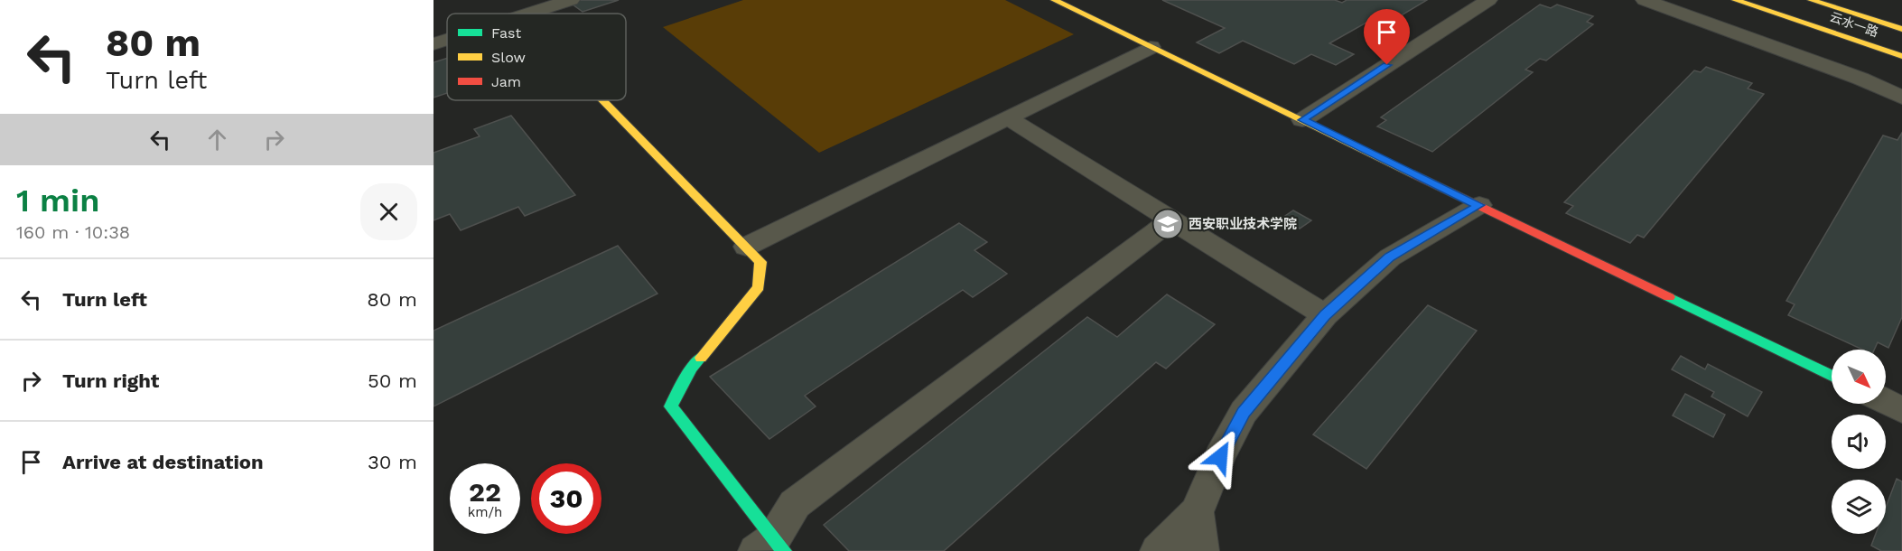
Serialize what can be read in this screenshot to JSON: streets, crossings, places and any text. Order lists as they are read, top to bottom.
{
  "streets": {
    "street": ["云水一路"]
  },
  "places": {
    "school or university": ["西安职业技术学院"]
  },
  "legend": ["Fast", "Slow", "Jam"],
  "north": "bottom right",
  "page": {
    "turn": ["80 m", "Turn left"],
    "heading": ["1 min", "160 m · 10:38"],
    "list": [
      {
        "name": "Turn left",
        "value": "80 m"
      },
      {
        "name": "Turn right",
        "value": "50 m"
      },
      {
        "name": "Arrive at destination",
        "value": "30 m"
      }
    ],
    "speed": "22 km/h",
    "limit": "30"
  }
}
